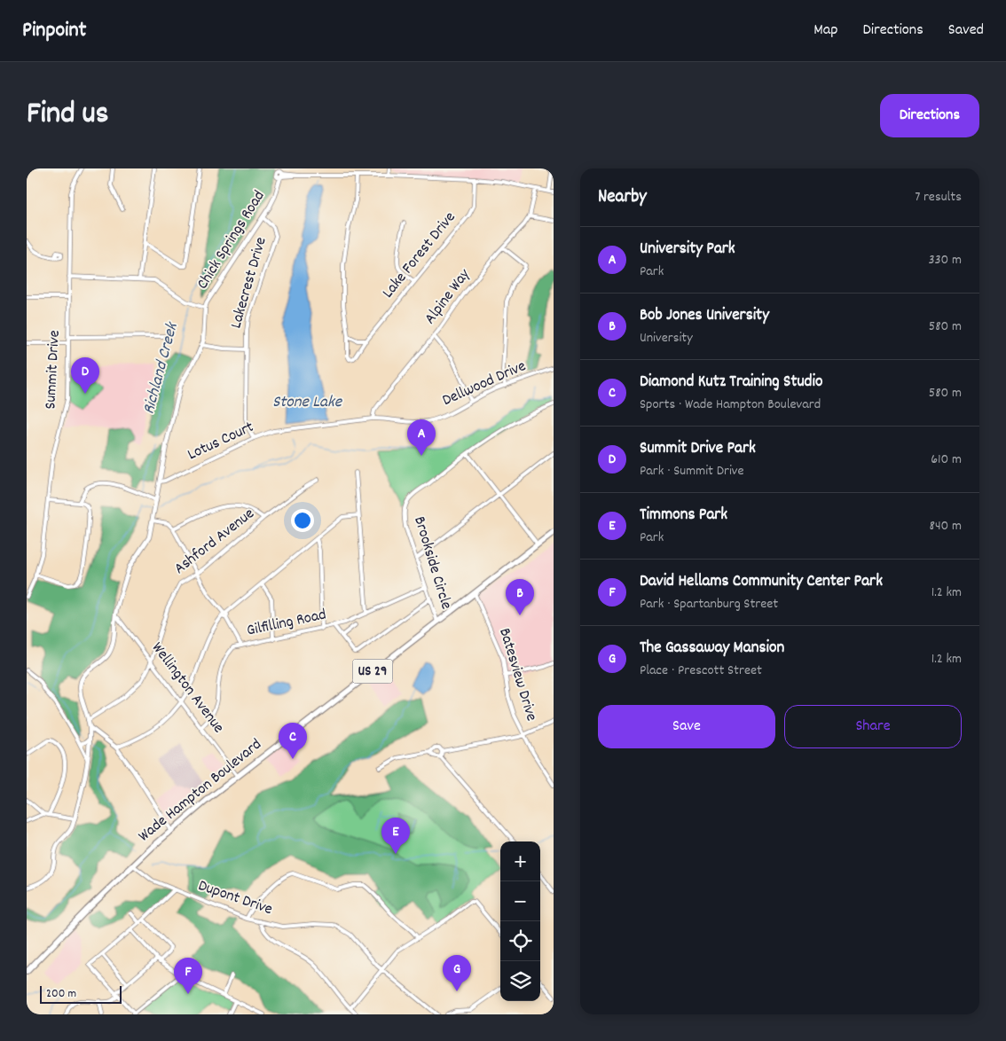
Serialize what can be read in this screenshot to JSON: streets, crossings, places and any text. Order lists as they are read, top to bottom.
{
  "streets": {
    "main road": ["US 29", "Wade Hampton Boulevard"],
    "street": [
      "Chick Springs Road",
      "Lake Forest Drive",
      "Lakecrest Drive",
      "Alpine Way",
      "Summit Drive",
      "Dellwood Drive",
      "Lotus Court",
      "Ashford Avenue",
      "Brookside Circle",
      "Gilfilling Road",
      "Batesview Drive",
      "Wellington Avenue",
      "Dupont Drive"
    ]
  },
  "crossings": [
    ["Chick Springs Road", "Lakecrest Drive"],
    ["Chick Springs Road", "Lotus Court"],
    ["Chick Springs Road", "Ashford Avenue"],
    ["Chick Springs Road", "Wellington Avenue"],
    ["Lakecrest Drive", "Lotus Court"],
    ["Alpine Way", "Dellwood Drive"],
    ["Alpine Way", "Lotus Court"],
    ["Dellwood Drive", "Lotus Court"],
    ["Ashford Avenue", "Wellington Avenue"],
    ["Brookside Circle", "Gilfilling Road"],
    ["Brookside Circle", "Wade Hampton Boulevard"],
    ["Gilfilling Road", "Wellington Avenue"],
    ["Batesview Drive", "Wade Hampton Boulevard"],
    ["Wellington Avenue", "Wade Hampton Boulevard"],
    ["Wade Hampton Boulevard", "Dupont Drive"]
  ],
  "water": ["Richland Creek", "Stone Lake"],
  "scale_bar": "200 m",
  "page": {
    "header": "Pinpoint",
    "nav": ["Map", "Directions", "Saved"],
    "title": "Find us",
    "buttons": [
      "Directions",
      ["Save", "Share"]
    ],
    "heading": ["Nearby", "7 results"],
    "list": [
      {
        "mark": "A",
        "name": "University Park",
        "note": "Park",
        "value": "330 m"
      },
      {
        "mark": "B",
        "name": "Bob Jones University",
        "note": "University",
        "value": "580 m"
      },
      {
        "mark": "C",
        "name": "Diamond Kutz Training Studio",
        "note": "Sports · Wade Hampton Boulevard",
        "value": "580 m"
      },
      {
        "mark": "D",
        "name": "Summit Drive Park",
        "note": "Park · Summit Drive",
        "value": "610 m"
      },
      {
        "mark": "E",
        "name": "Timmons Park",
        "note": "Park",
        "value": "840 m"
      },
      {
        "mark": "F",
        "name": "David Hellams Community Center Park",
        "note": "Park · Spartanburg Street",
        "value": "1.2 km"
      },
      {
        "mark": "G",
        "name": "The Gassaway Mansion",
        "note": "Place · Prescott Street",
        "value": "1.2 km"
      }
    ],
    "pins": [
      "D",
      "A",
      "B",
      "C",
      "E",
      "G",
      "F"
    ],
    "map_buttons": ["+", "−"],
    "scale": "200 m"
  }
}
